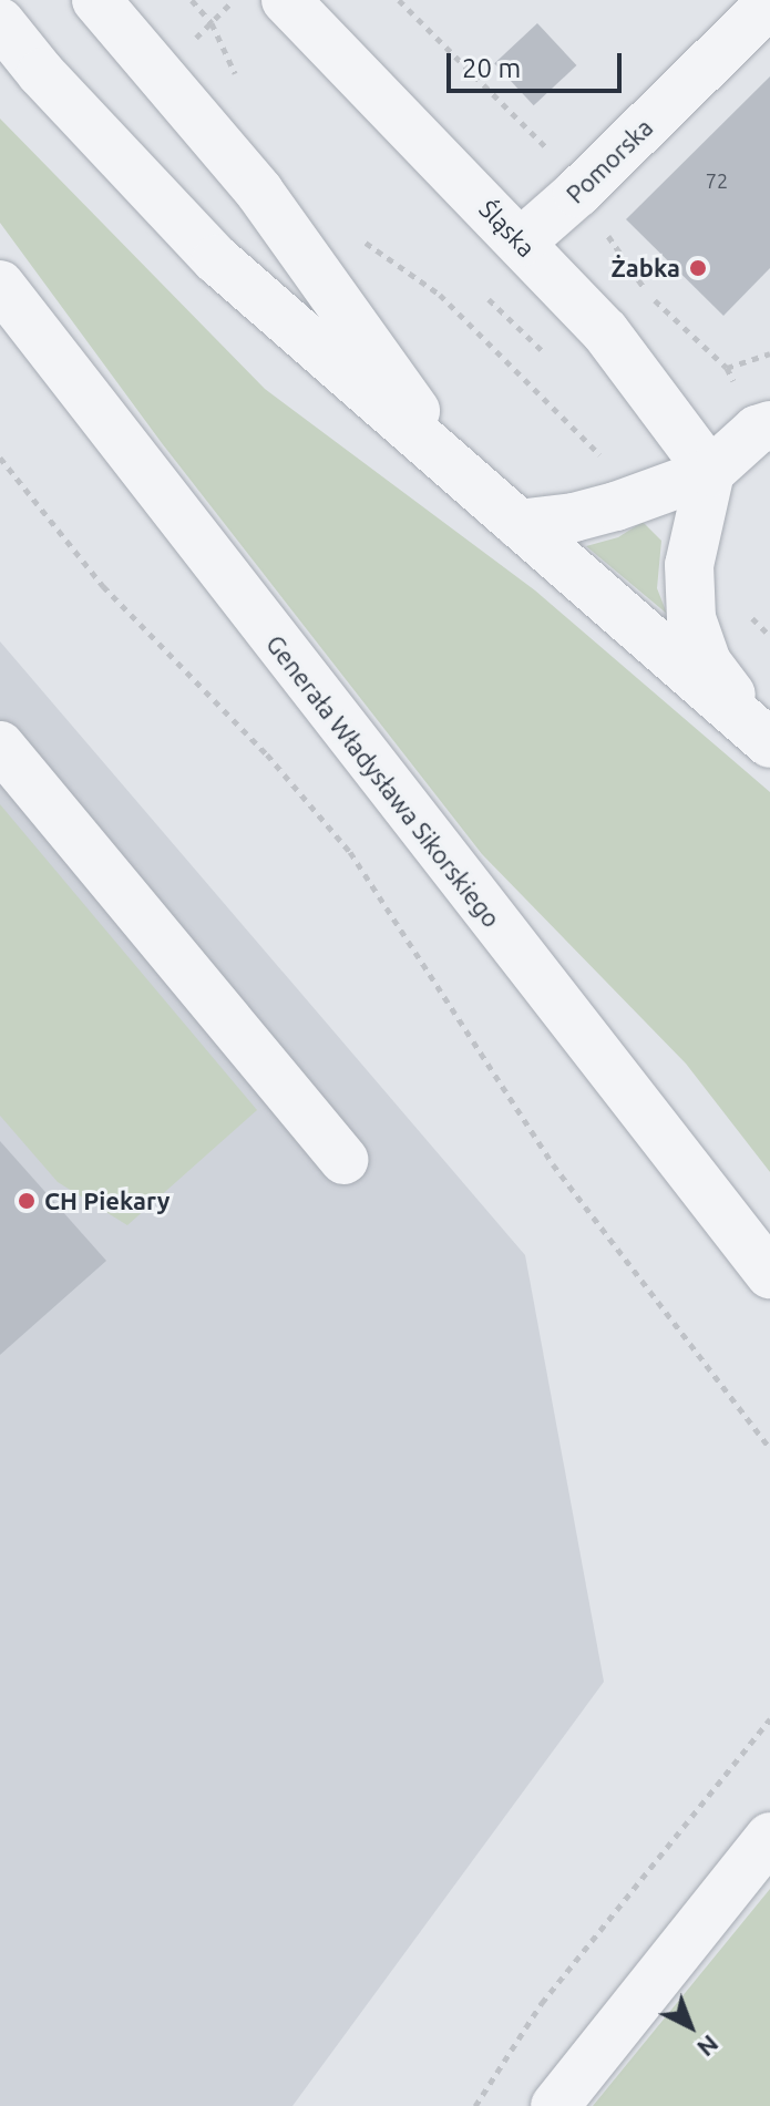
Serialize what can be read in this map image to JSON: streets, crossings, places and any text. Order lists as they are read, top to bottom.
{
  "streets": {
    "street": ["Pomorska", "Śląska", "Generała Władysława Sikorskiego"]
  },
  "crossings": [
    ["Pomorska", "Śląska"]
  ],
  "places": ["Żabka", "CH Piekary"],
  "house_numbers": ["72"],
  "scale_bar": "20 m",
  "north": "bottom right"
}
